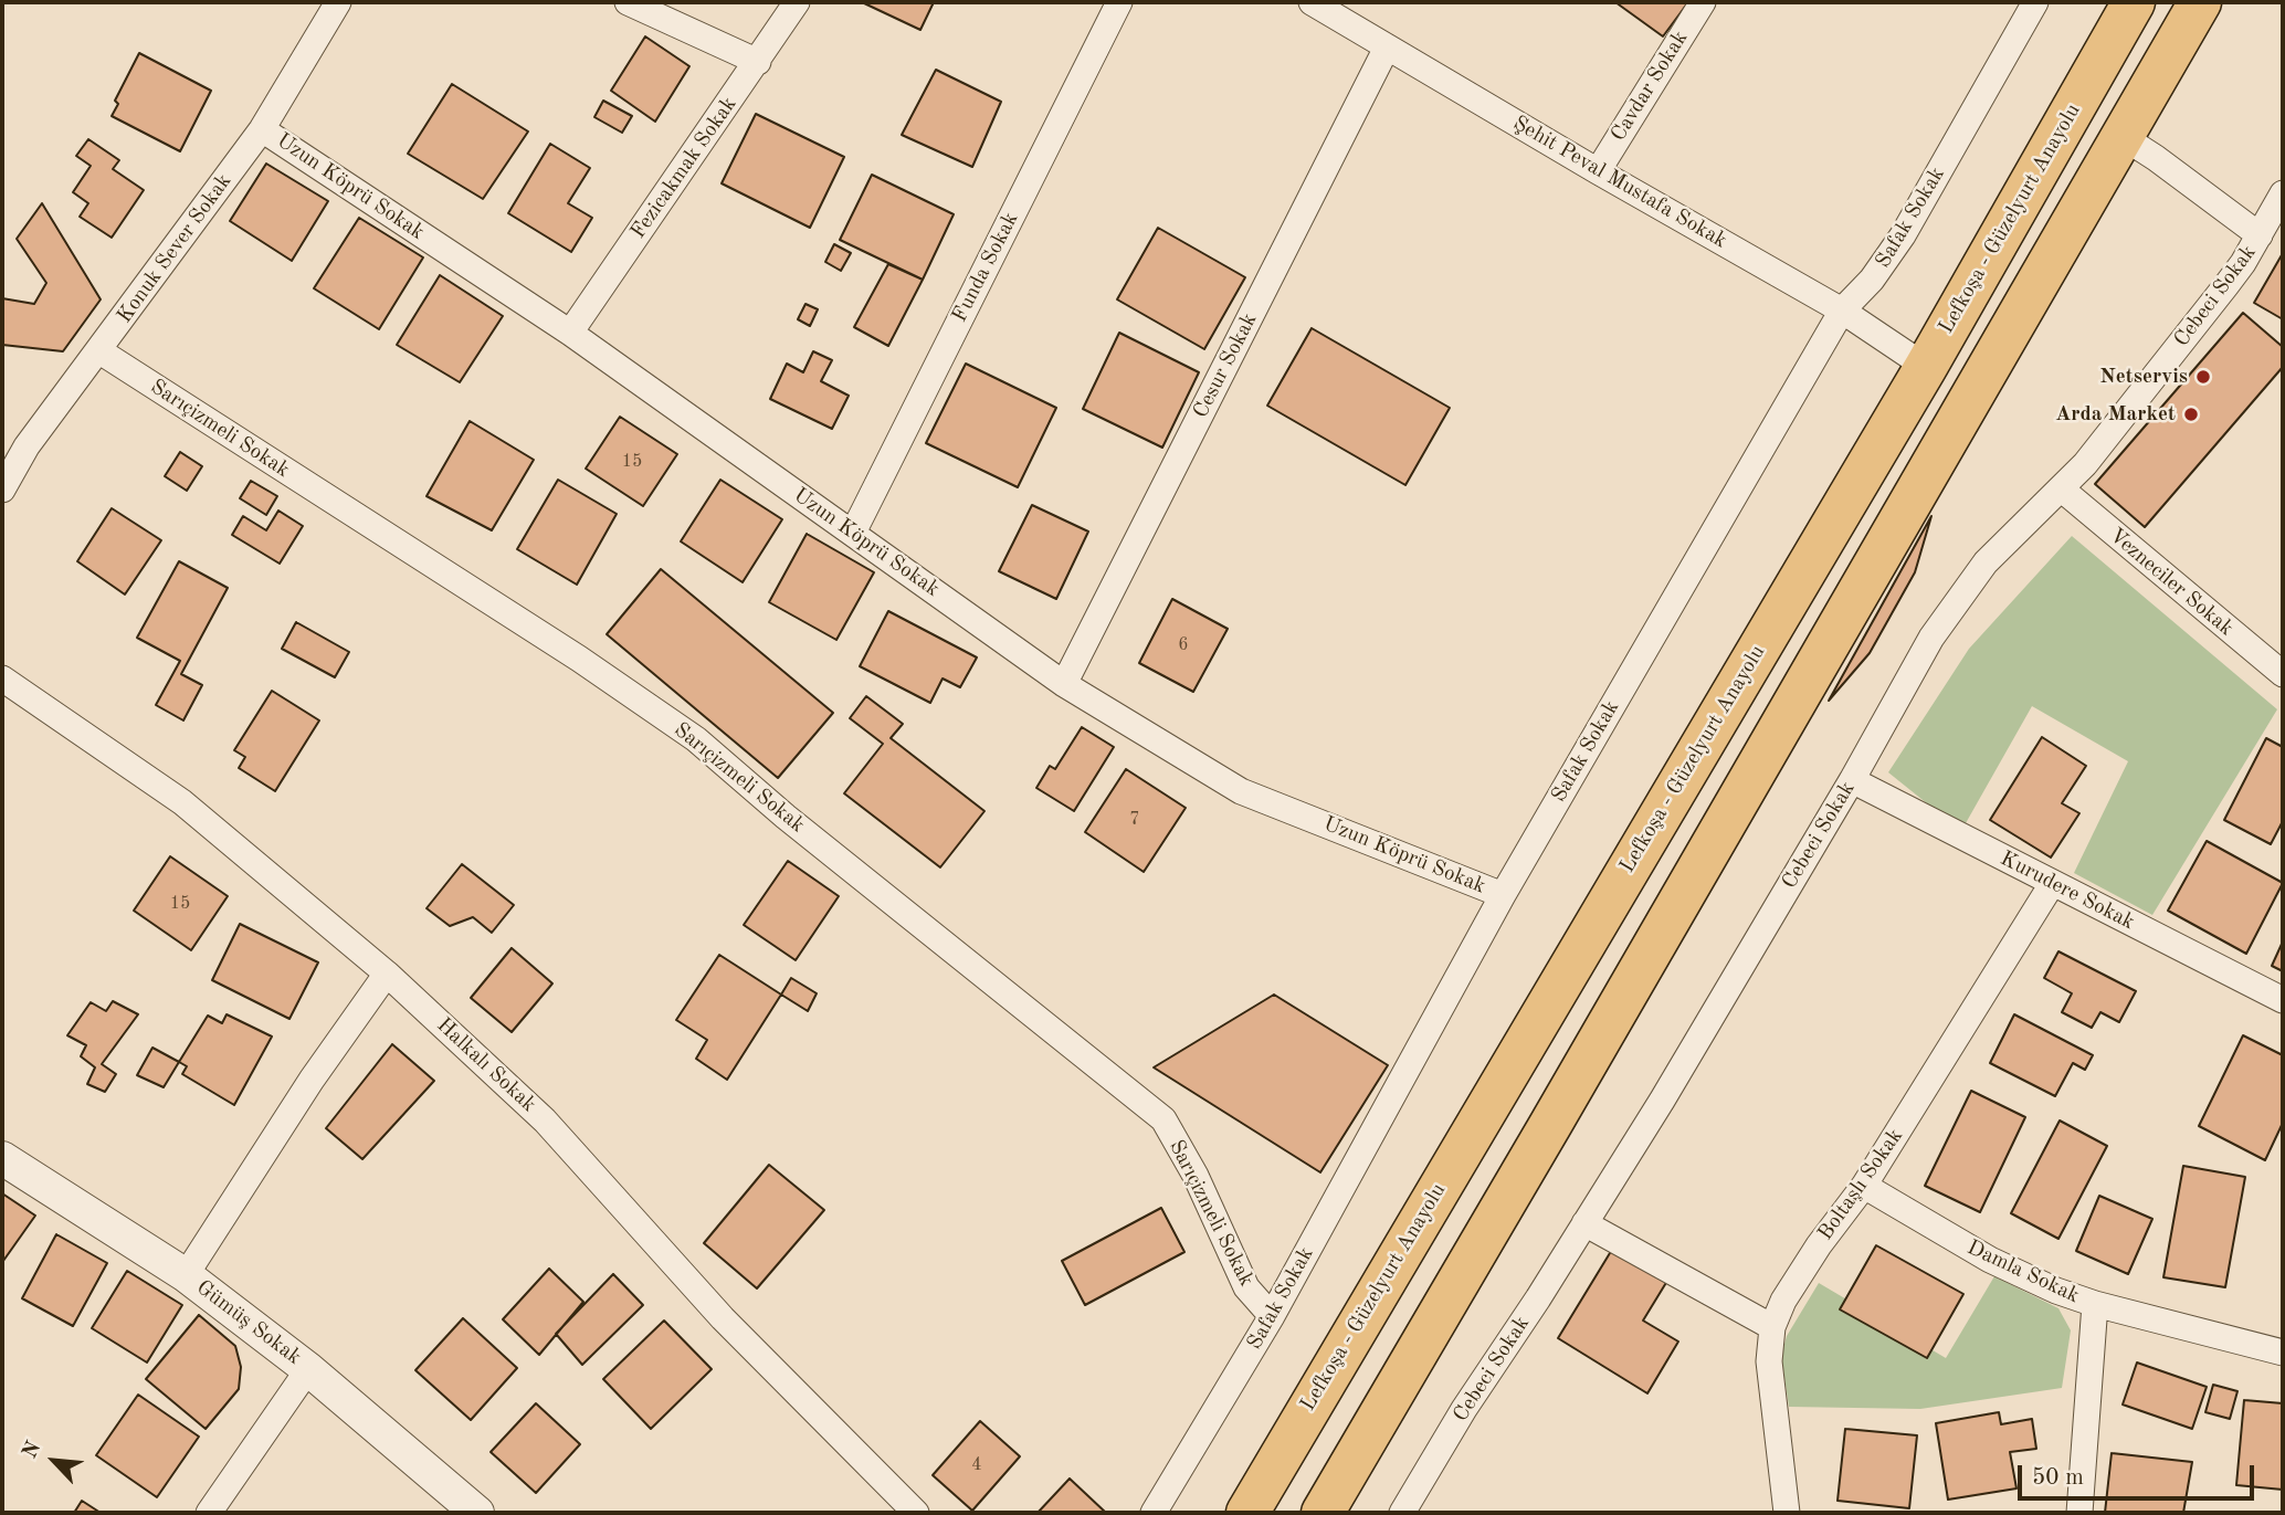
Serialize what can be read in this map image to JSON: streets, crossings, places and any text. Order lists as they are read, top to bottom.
{
  "streets": {
    "highway": ["Lefkoşa - Güzelyurt Anayolu"],
    "street": [
      "Cavdar Sokak",
      "Fezicakmak Sokak",
      "Şehit Peval Mustafa Sokak",
      "Uzun Köprü Sokak",
      "Safak Sokak",
      "Konuk Sever Sokak",
      "Funda Sokak",
      "Cebeci Sokak",
      "Cesur Sokak",
      "Sarıçizmeli Sokak",
      "Vezneciler Sokak",
      "Kurudere Sokak",
      "Halkalı Sokak",
      "Boltaşlı Sokak",
      "Damla Sokak",
      "Gümüş Sokak"
    ]
  },
  "crossings": [
    ["Cavdar Sokak", "Şehit Peval Mustafa Sokak"],
    ["Fezicakmak Sokak", "Uzun Köprü Sokak"],
    ["Şehit Peval Mustafa Sokak", "Safak Sokak"],
    ["Şehit Peval Mustafa Sokak", "Lefkoşa - Güzelyurt Anayolu"],
    ["Şehit Peval Mustafa Sokak", "Cesur Sokak"],
    ["Uzun Köprü Sokak", "Safak Sokak"],
    ["Uzun Köprü Sokak", "Konuk Sever Sokak"],
    ["Uzun Köprü Sokak", "Funda Sokak"],
    ["Uzun Köprü Sokak", "Cesur Sokak"],
    ["Safak Sokak", "Sarıçizmeli Sokak"],
    ["Konuk Sever Sokak", "Sarıçizmeli Sokak"],
    ["Cebeci Sokak", "Vezneciler Sokak"],
    ["Cebeci Sokak", "Kurudere Sokak"],
    ["Kurudere Sokak", "Boltaşlı Sokak"],
    ["Boltaşlı Sokak", "Damla Sokak"]
  ],
  "places": ["Netservis", "Arda Market"],
  "house_numbers": [
    "15",
    "6",
    "7",
    "15",
    "4"
  ],
  "scale_bar": "50 m",
  "north": "top left"
}
